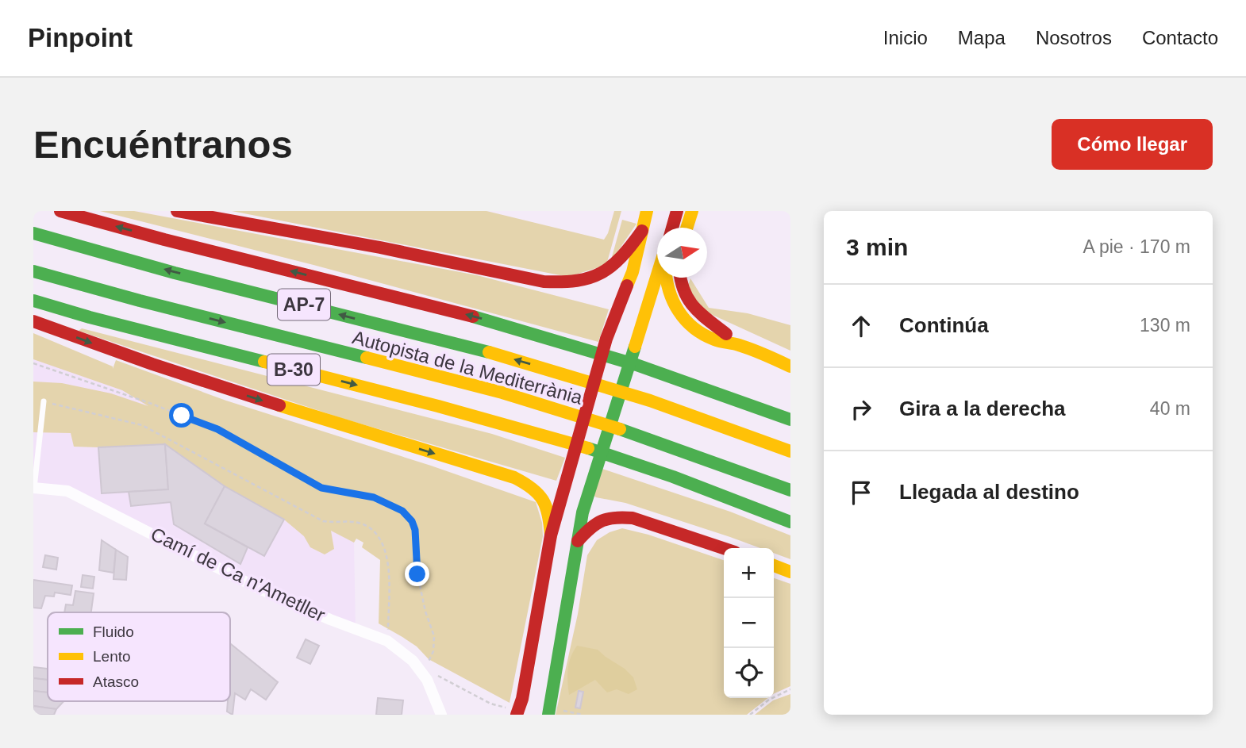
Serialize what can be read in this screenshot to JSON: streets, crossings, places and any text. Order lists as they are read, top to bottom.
{
  "streets": {
    "main road": ["AP-7", "Autopista de la Mediterrània", "B-30"],
    "street": ["Camí de Ca n'Ametller"]
  },
  "legend": ["Fluido", "Lento", "Atasco"],
  "north": "right",
  "page": {
    "header": "Pinpoint",
    "nav": [
      "Inicio",
      "Mapa",
      "Nosotros",
      "Contacto"
    ],
    "buttons": "Cómo llegar",
    "title": "Encuéntranos",
    "heading": ["3 min", "A pie · 170 m"],
    "list": [
      ["Continúa", "130 m"],
      ["Gira a la derecha", "40 m"],
      "Llegada al destino"
    ],
    "map_buttons": ["+", "−"]
  }
}
